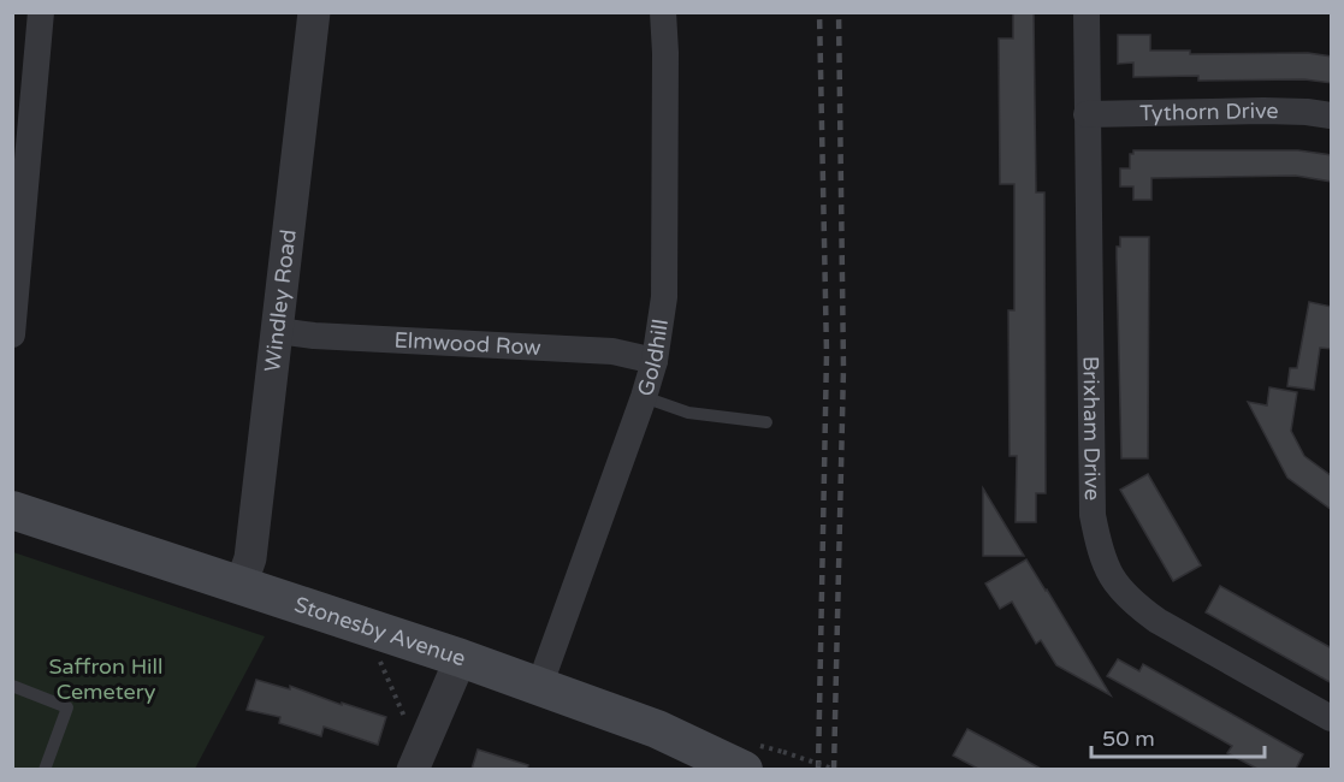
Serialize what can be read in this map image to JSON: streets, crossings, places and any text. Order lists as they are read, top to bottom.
{
  "streets": {
    "main road": ["Stonesby Avenue"],
    "street": [
      "Tythorn Drive",
      "Windley Road",
      "Elmwood Row",
      "Goldhill",
      "Brixham Drive"
    ]
  },
  "crossings": [
    ["Tythorn Drive", "Brixham Drive"],
    ["Windley Road", "Elmwood Row"],
    ["Windley Road", "Stonesby Avenue"],
    ["Elmwood Row", "Goldhill"],
    ["Goldhill", "Stonesby Avenue"]
  ],
  "parks": ["Saffron Hill Cemetery"],
  "scale_bar": "50 m"
}
